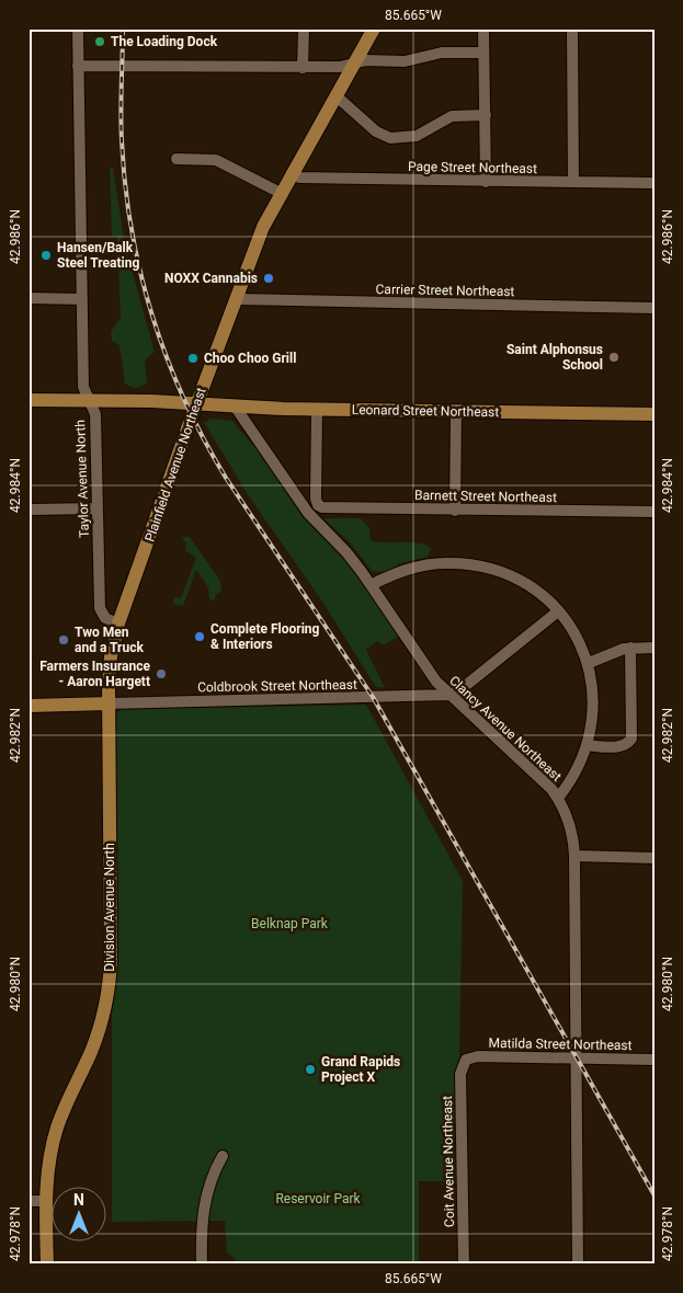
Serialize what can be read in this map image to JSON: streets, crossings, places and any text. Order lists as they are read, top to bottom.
{
  "streets": {
    "main road": ["Leonard Street Northeast", "Plainfield Avenue Northeast", "Division Avenue North"],
    "street": [
      "Page Street Northeast",
      "Carrier Street Northeast",
      "Taylor Avenue North",
      "Barnett Street Northeast",
      "Coldbrook Street Northeast",
      "Clancy Avenue Northeast",
      "Matilda Street Northeast",
      "Coit Avenue Northeast"
    ]
  },
  "crossings": [
    ["Page Street Northeast", "Plainfield Avenue Northeast"],
    ["Carrier Street Northeast", "Plainfield Avenue Northeast"],
    ["Leonard Street Northeast", "Plainfield Avenue Northeast"],
    ["Leonard Street Northeast", "Taylor Avenue North"],
    ["Leonard Street Northeast", "Barnett Street Northeast"],
    ["Leonard Street Northeast", "Clancy Avenue Northeast"],
    ["Plainfield Avenue Northeast", "Taylor Avenue North"],
    ["Plainfield Avenue Northeast", "Coldbrook Street Northeast"],
    ["Plainfield Avenue Northeast", "Division Avenue North"],
    ["Coldbrook Street Northeast", "Clancy Avenue Northeast"],
    ["Coldbrook Street Northeast", "Division Avenue North"],
    ["Clancy Avenue Northeast", "Matilda Street Northeast"],
    ["Matilda Street Northeast", "Coit Avenue Northeast"]
  ],
  "parks": ["Belknap Park", "Reservoir Park"],
  "places": [
    "The Loading Dock",
    "Hansen/Balk Steel Treating",
    "NOXX Cannabis",
    "Saint Alphonsus School",
    "Choo Choo Grill",
    "Complete Flooring & Interiors",
    "Two Men and a Truck",
    "Farmers Insurance - Aaron Hargett",
    "Grand Rapids Project X"
  ],
  "north": "top",
  "coordinates": [
    "85.665°W",
    "42.986°N",
    "42.984°N",
    "42.982°N",
    "42.980°N",
    "42.978°N"
  ]
}
